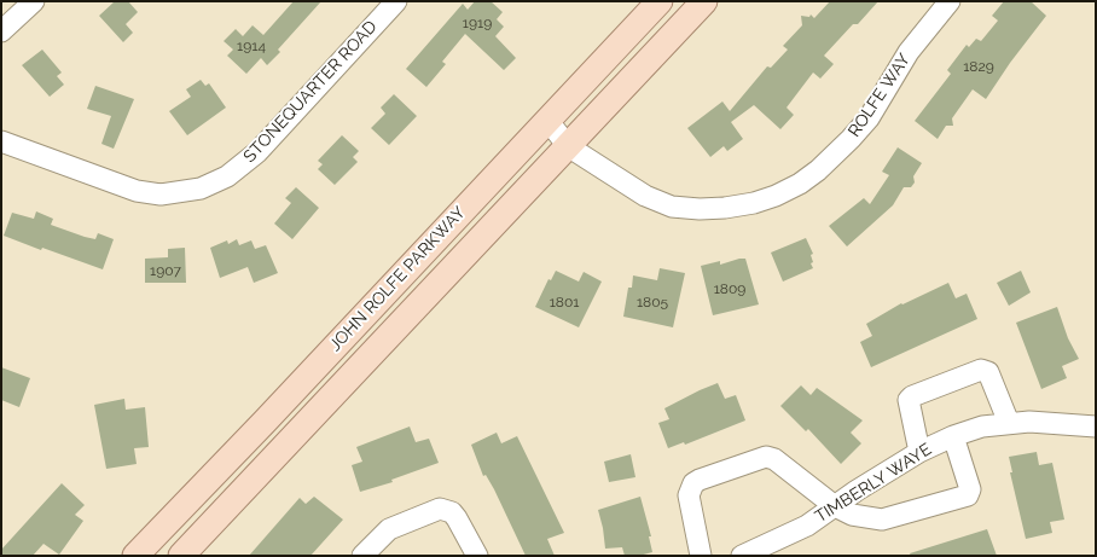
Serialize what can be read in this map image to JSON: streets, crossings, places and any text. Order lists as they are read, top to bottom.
{
  "streets": {
    "main road": ["JOHN ROLFE PARKWAY"],
    "street": ["STONEQUARTER ROAD", "ROLFE WAY", "TIMBERLY WAYE"]
  },
  "crossings": [
    ["ROLFE WAY", "JOHN ROLFE PARKWAY"]
  ],
  "house_numbers": [
    "1919",
    "1914",
    "1829",
    "1907",
    "1809",
    "1801",
    "1805"
  ]
}
